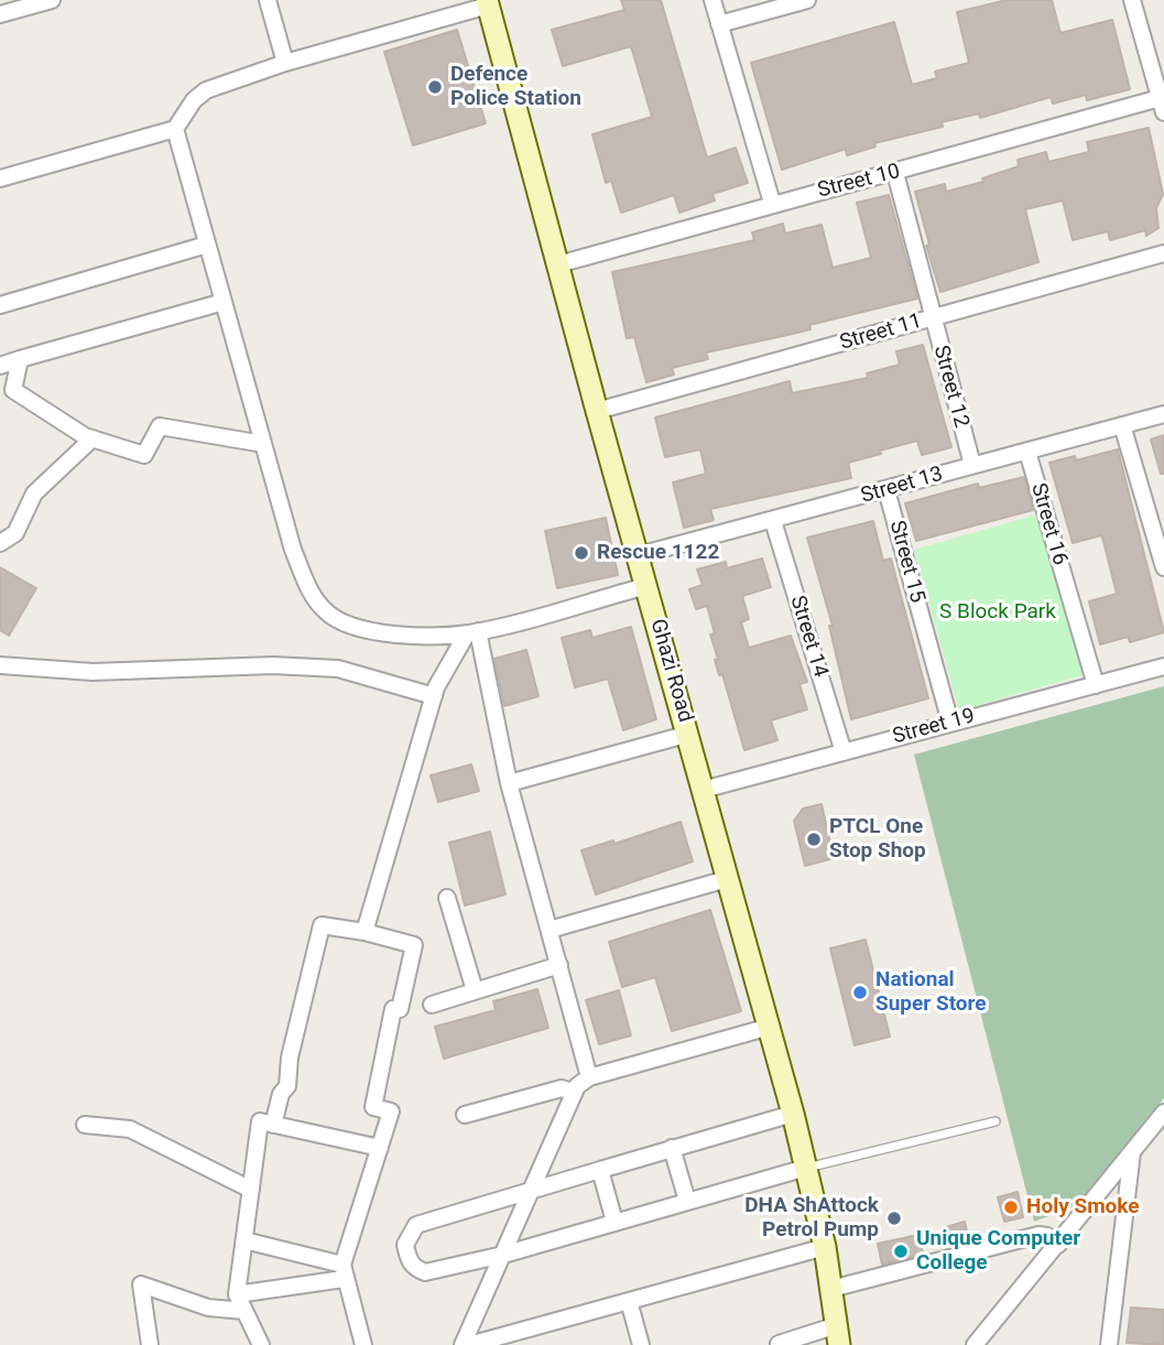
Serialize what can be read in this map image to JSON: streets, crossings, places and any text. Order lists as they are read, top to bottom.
{
  "streets": {
    "main road": ["Ghazi Road"],
    "street": [
      "Street 10",
      "Street 11",
      "Street 12",
      "Street 13",
      "Street 16",
      "Street 15",
      "Street 14",
      "Street 19"
    ]
  },
  "crossings": [
    ["Street 10", "Street 12"],
    ["Street 10", "Ghazi Road"],
    ["Street 11", "Street 12"],
    ["Street 11", "Ghazi Road"],
    ["Street 12", "Street 13"],
    ["Street 13", "Street 16"],
    ["Street 13", "Street 15"],
    ["Street 13", "Street 14"],
    ["Street 13", "Ghazi Road"],
    ["Street 16", "Street 19"],
    ["Street 15", "Street 19"],
    ["Street 14", "Street 19"],
    ["Ghazi Road", "Street 19"]
  ],
  "parks": ["S Block Park"],
  "places": [
    "Defence Police Station",
    "Rescue 1122",
    "PTCL One Stop Shop",
    "National Super Store",
    "Holy Smoke",
    "DHA ShAttock Petrol Pump",
    "Unique Computer College"
  ]
}
